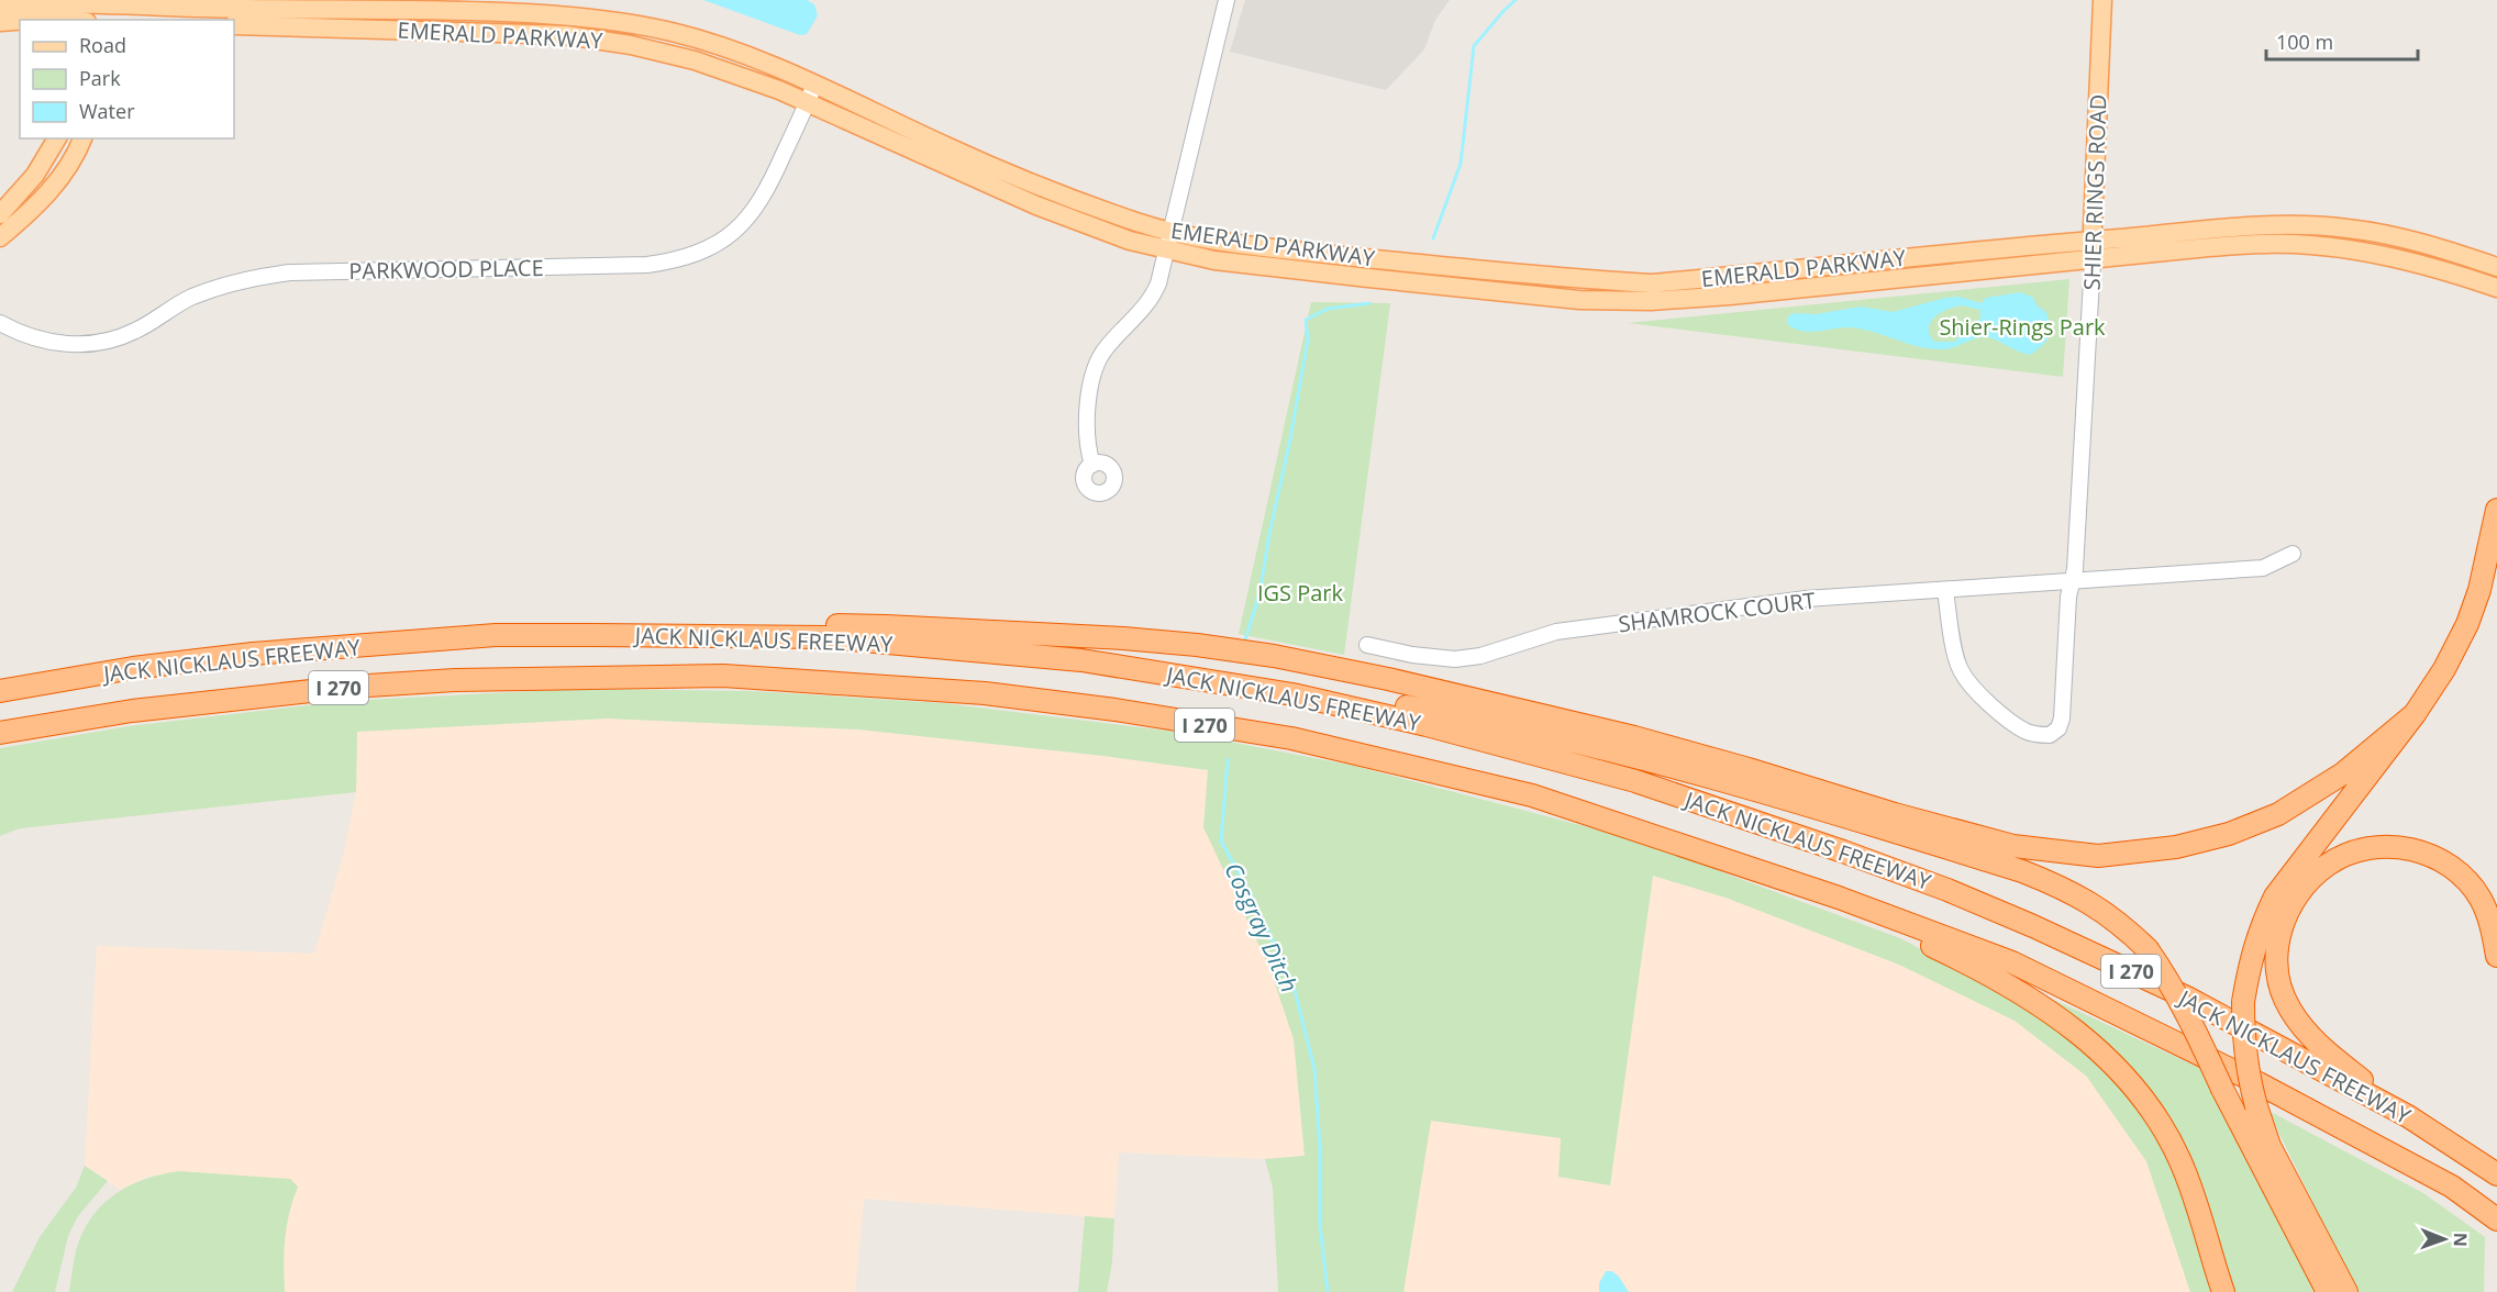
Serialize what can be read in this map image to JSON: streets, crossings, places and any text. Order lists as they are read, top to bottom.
{
  "streets": {
    "highway": ["JACK NICKLAUS FREEWAY", "I 270"],
    "main road": ["EMERALD PARKWAY", "SHIER RINGS ROAD"],
    "street": ["PARKWOOD PLACE", "SHAMROCK COURT"]
  },
  "crossings": [
    ["EMERALD PARKWAY", "SHIER RINGS ROAD"],
    ["EMERALD PARKWAY", "PARKWOOD PLACE"],
    ["SHIER RINGS ROAD", "SHAMROCK COURT"]
  ],
  "water": ["Cosgray Ditch"],
  "parks": ["Shier-Rings Park", "IGS Park"],
  "legend": ["Road", "Park", "Water"],
  "scale_bar": "100 m",
  "north": "right"
}
